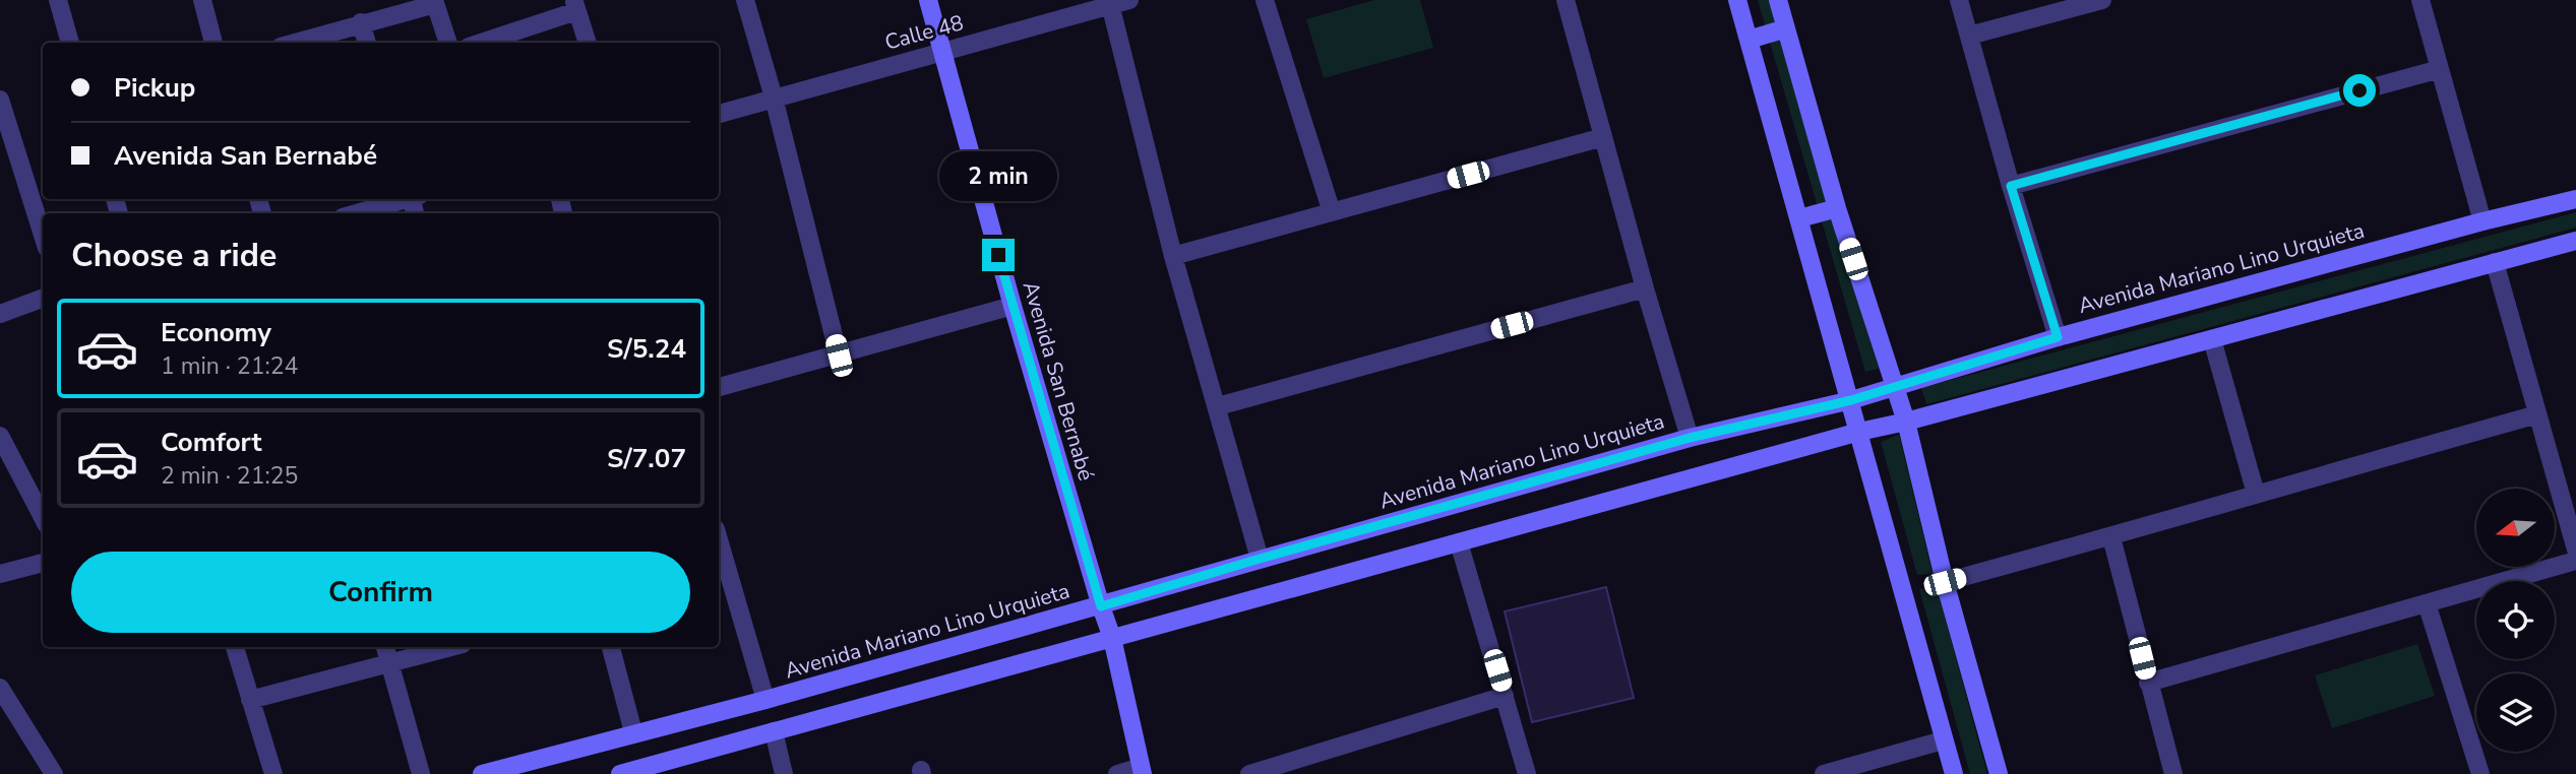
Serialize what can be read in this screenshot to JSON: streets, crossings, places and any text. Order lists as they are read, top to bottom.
{
  "streets": {
    "main road": ["Avenida Mariano Lino Urquieta", "Avenida San Bernabé"],
    "street": ["Calle 48"]
  },
  "crossings": [
    ["Calle 48", "Avenida San Bernabé"],
    ["Avenida Mariano Lino Urquieta", "Avenida San Bernabé"]
  ],
  "north": "left",
  "page": {
    "banner": ["Pickup", "Avenida San Bernabé"],
    "bubble": "2 min",
    "heading": "Choose a ride",
    "list": [
      {
        "name": "Economy",
        "note": "1 min · 21:24",
        "value": "S/5.24"
      },
      {
        "name": "Comfort",
        "note": "2 min · 21:25",
        "value": "S/7.07"
      }
    ],
    "buttons": "Confirm"
  }
}
